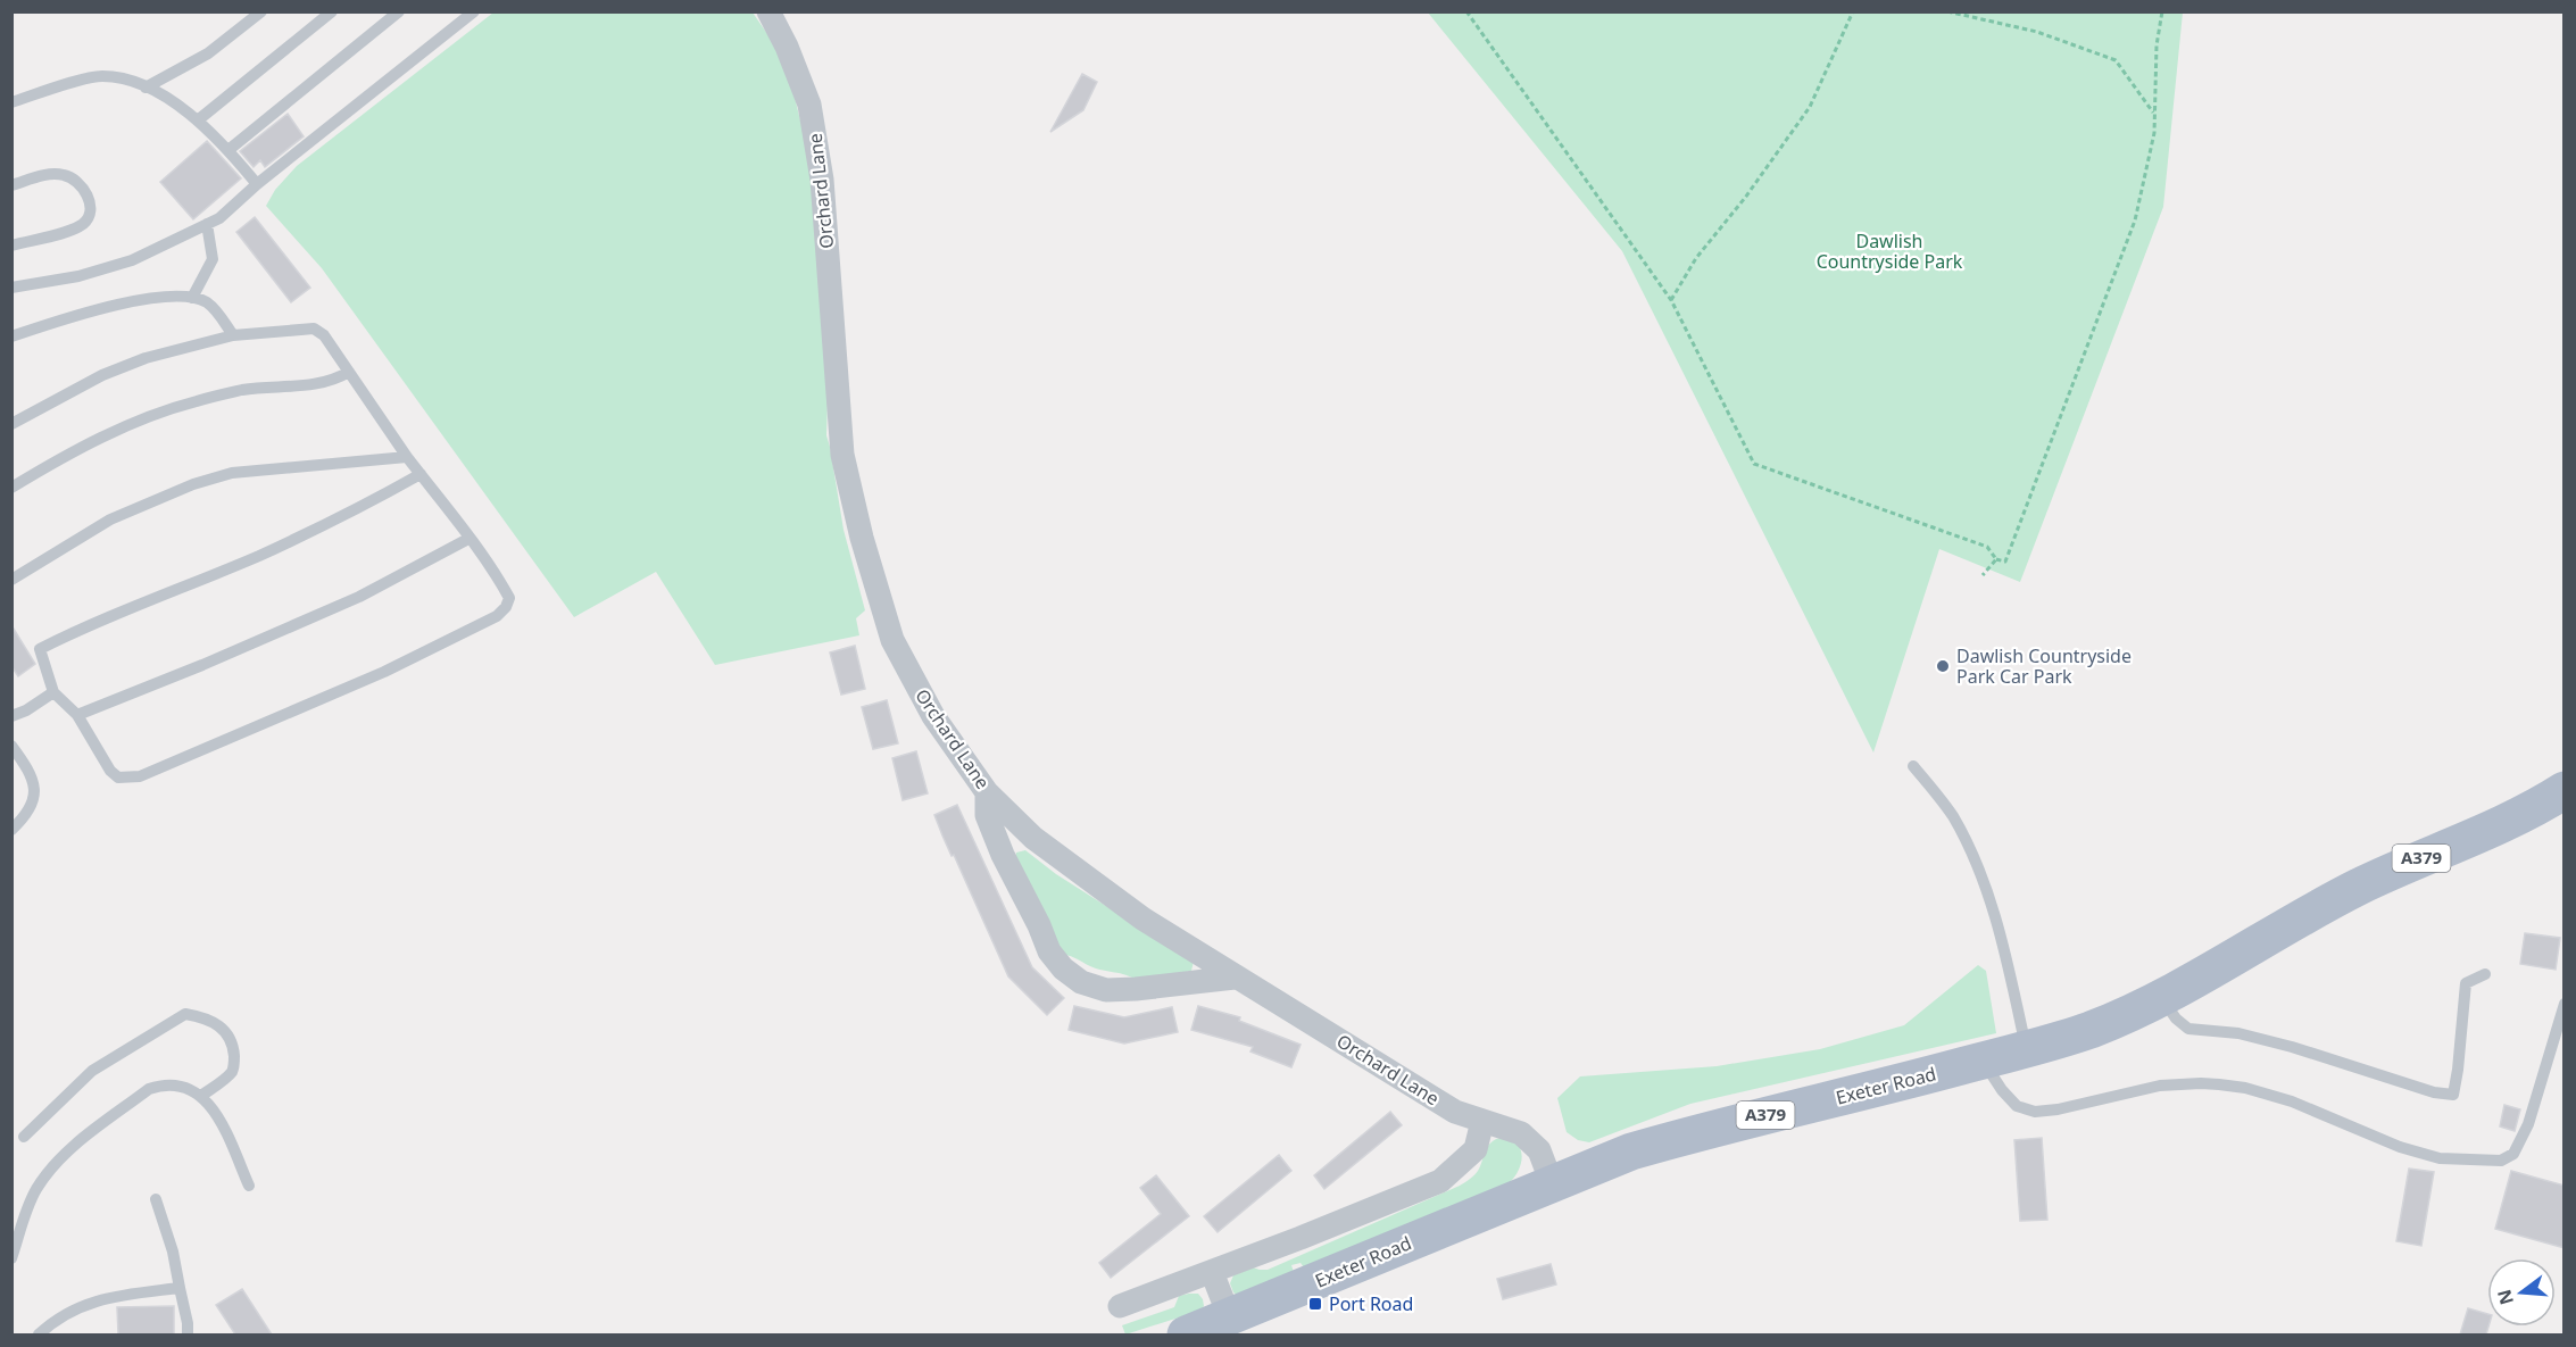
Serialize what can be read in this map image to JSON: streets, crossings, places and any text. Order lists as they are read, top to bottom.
{
  "streets": {
    "main road": ["A379", "Exeter Road"],
    "street": ["Orchard Lane"]
  },
  "crossings": [
    ["Orchard Lane", "Exeter Road"]
  ],
  "parks": ["Dawlish Countryside Park"],
  "places": {
    "other": ["Dawlish Countryside Park Car Park"],
    "transit": ["Port Road"]
  },
  "north": "left"
}
